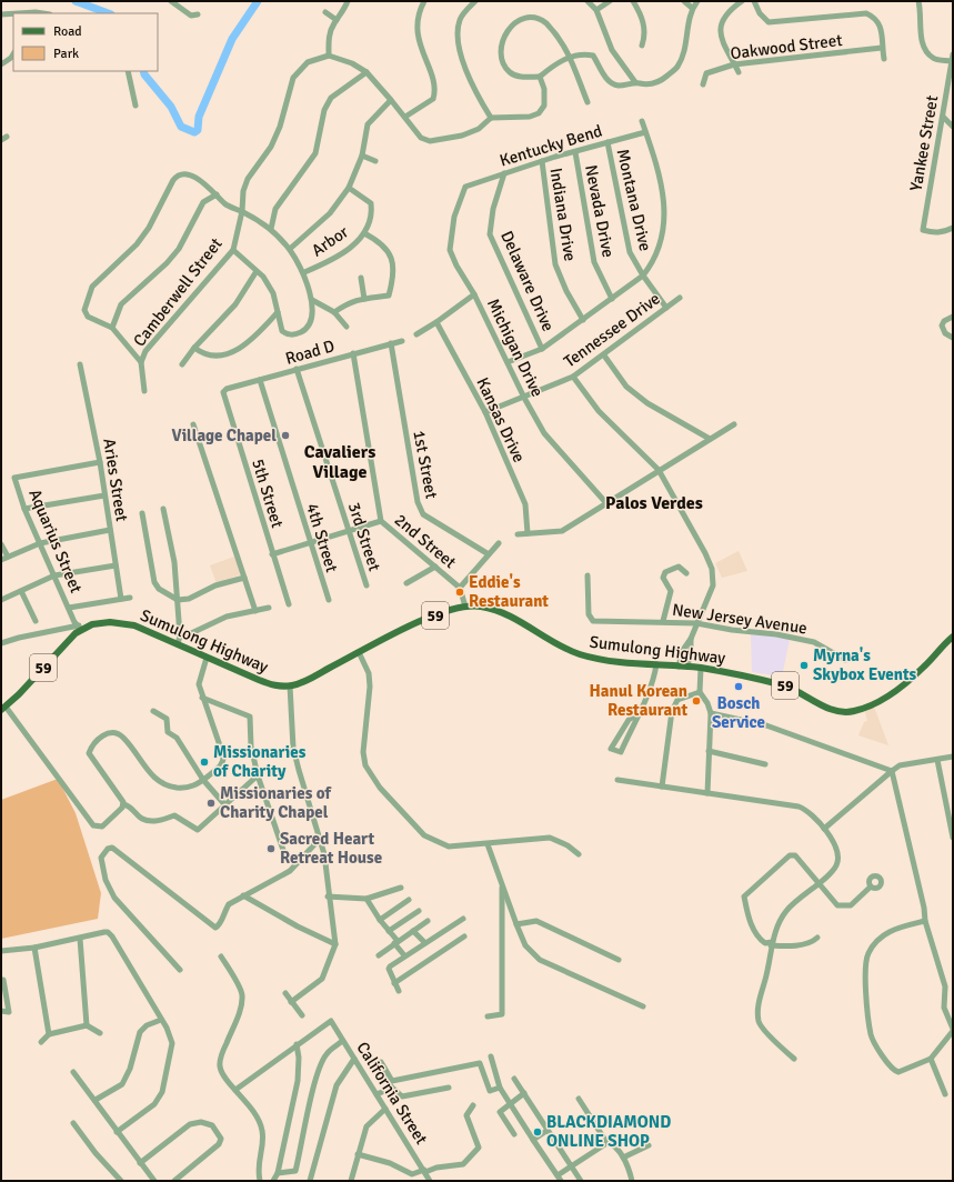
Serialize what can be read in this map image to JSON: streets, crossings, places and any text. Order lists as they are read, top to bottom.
{
  "streets": {
    "main road": ["59", "Sumulong Highway"],
    "street": [
      "Oakwood Street",
      "Yankee Street",
      "Kentucky Bend",
      "Montana Drive",
      "Nevada Drive",
      "Indiana Drive",
      "Arbor",
      "Delaware Drive",
      "Camberwell Street",
      "Tennessee Drive",
      "Michigan Drive",
      "Road D",
      "Kansas Drive",
      "1st Street",
      "Aries Street",
      "5th Street",
      "3rd Street",
      "4th Street",
      "Aquarius Street",
      "2nd Street",
      "New Jersey Avenue",
      "California Street"
    ]
  },
  "crossings": [
    ["Kentucky Bend", "Montana Drive"],
    ["Kentucky Bend", "Nevada Drive"],
    ["Kentucky Bend", "Indiana Drive"],
    ["Kentucky Bend", "Delaware Drive"],
    ["Kentucky Bend", "Michigan Drive"],
    ["Montana Drive", "Tennessee Drive"],
    ["Tennessee Drive", "Michigan Drive"],
    ["Tennessee Drive", "Kansas Drive"],
    ["Road D", "1st Street"],
    ["Road D", "5th Street"],
    ["Road D", "3rd Street"],
    ["Road D", "4th Street"],
    ["Road D", "2nd Street"],
    ["Aries Street", "Aquarius Street"],
    ["Aquarius Street", "Sumulong Highway"]
  ],
  "districts": ["Cavaliers Village", "Palos Verdes"],
  "places": [
    "Village Chapel",
    "Eddie's Restaurant",
    "Myrna's Skybox Events",
    "Bosch Service",
    "Hanul Korean Restaurant",
    "Missionaries of Charity",
    "Missionaries of Charity Chapel",
    "Sacred Heart Retreat House",
    "BLACKDIAMOND ONLINE SHOP"
  ],
  "legend": ["Road", "Park"]
}
